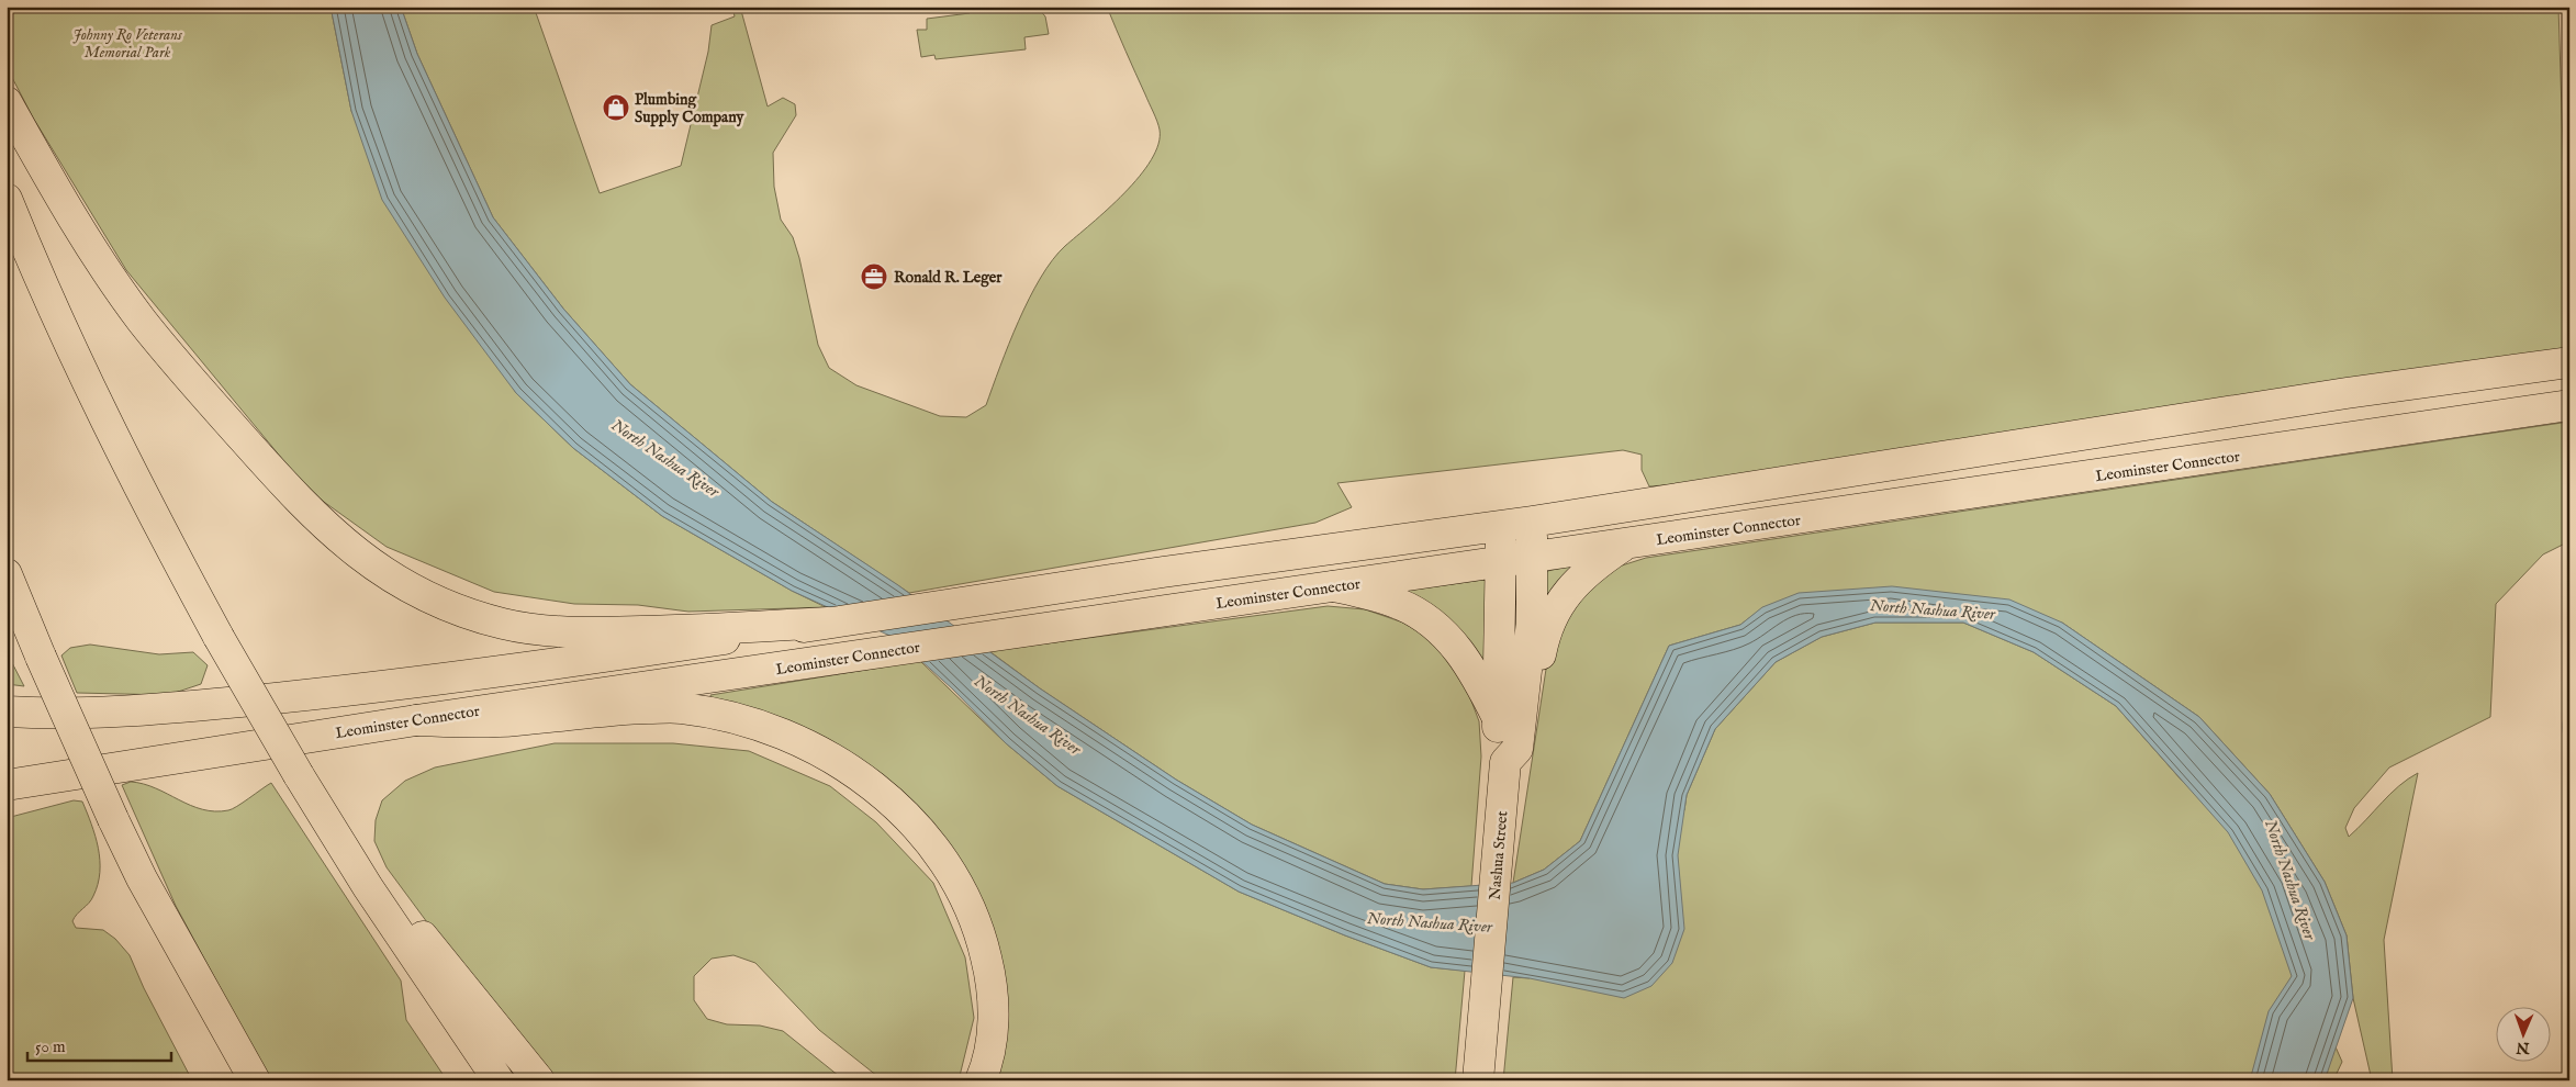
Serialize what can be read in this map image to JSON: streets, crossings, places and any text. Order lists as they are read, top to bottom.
{
  "streets": {
    "main road": ["Leominster Connector", "Nashua Street"]
  },
  "crossings": [
    ["Leominster Connector", "Nashua Street"]
  ],
  "water": ["North Nashua River"],
  "parks": ["Johnny Ro Veterans Memorial Park"],
  "places": {
    "shop": ["Plumbing Supply Company"],
    "office": ["Ronald R. Leger"]
  },
  "scale_bar": "50 m",
  "north": "bottom"
}
